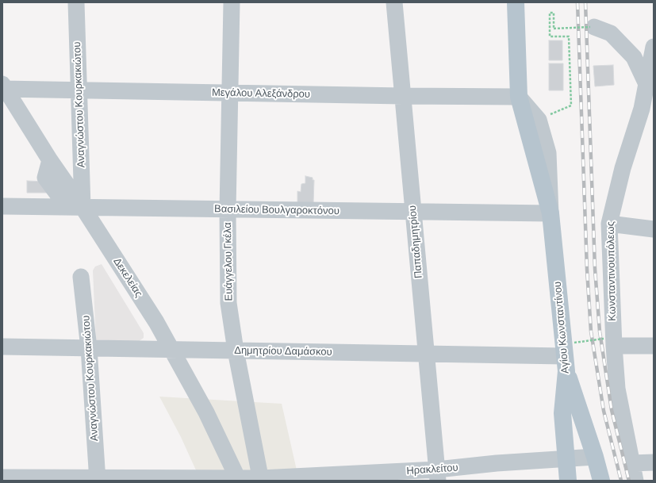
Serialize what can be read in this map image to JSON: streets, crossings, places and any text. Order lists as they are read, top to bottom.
{
  "streets": {
    "main road": ["Αγίου Κωνσταντίνου"],
    "street": [
      "Μεγάλου Αλεξάνδρου",
      "Αναγνώστου Κουρκακιώτου",
      "Βασιλείου Βουλγαροκτόνου",
      "Παπαδημητρίου",
      "Ευάγγελου Γκέλα",
      "Κωνσταντινουπόλεως",
      "Δεκελείας",
      "Δημητρίου Δαμάσκου",
      "Ηρακλείτου"
    ]
  },
  "crossings": [
    ["Μεγάλου Αλεξάνδρου", "Αναγνώστου Κουρκακιώτου"],
    ["Μεγάλου Αλεξάνδρου", "Παπαδημητρίου"],
    ["Μεγάλου Αλεξάνδρου", "Ευάγγελου Γκέλα"],
    ["Μεγάλου Αλεξάνδρου", "Δεκελείας"],
    ["Μεγάλου Αλεξάνδρου", "Αγίου Κωνσταντίνου"],
    ["Αναγνώστου Κουρκακιώτου", "Βασιλείου Βουλγαροκτόνου"],
    ["Αναγνώστου Κουρκακιώτου", "Δεκελείας"],
    ["Αναγνώστου Κουρκακιώτου", "Δημητρίου Δαμάσκου"],
    ["Αναγνώστου Κουρκακιώτου", "Ηρακλείτου"],
    ["Βασιλείου Βουλγαροκτόνου", "Παπαδημητρίου"],
    ["Βασιλείου Βουλγαροκτόνου", "Ευάγγελου Γκέλα"],
    ["Βασιλείου Βουλγαροκτόνου", "Δεκελείας"],
    ["Βασιλείου Βουλγαροκτόνου", "Αγίου Κωνσταντίνου"],
    ["Παπαδημητρίου", "Δημητρίου Δαμάσκου"],
    ["Παπαδημητρίου", "Ηρακλείτου"],
    ["Ευάγγελου Γκέλα", "Δημητρίου Δαμάσκου"],
    ["Ευάγγελου Γκέλα", "Ηρακλείτου"],
    ["Δεκελείας", "Δημητρίου Δαμάσκου"],
    ["Δεκελείας", "Ηρακλείτου"],
    ["Αγίου Κωνσταντίνου", "Δημητρίου Δαμάσκου"],
    ["Αγίου Κωνσταντίνου", "Ηρακλείτου"]
  ]
}
